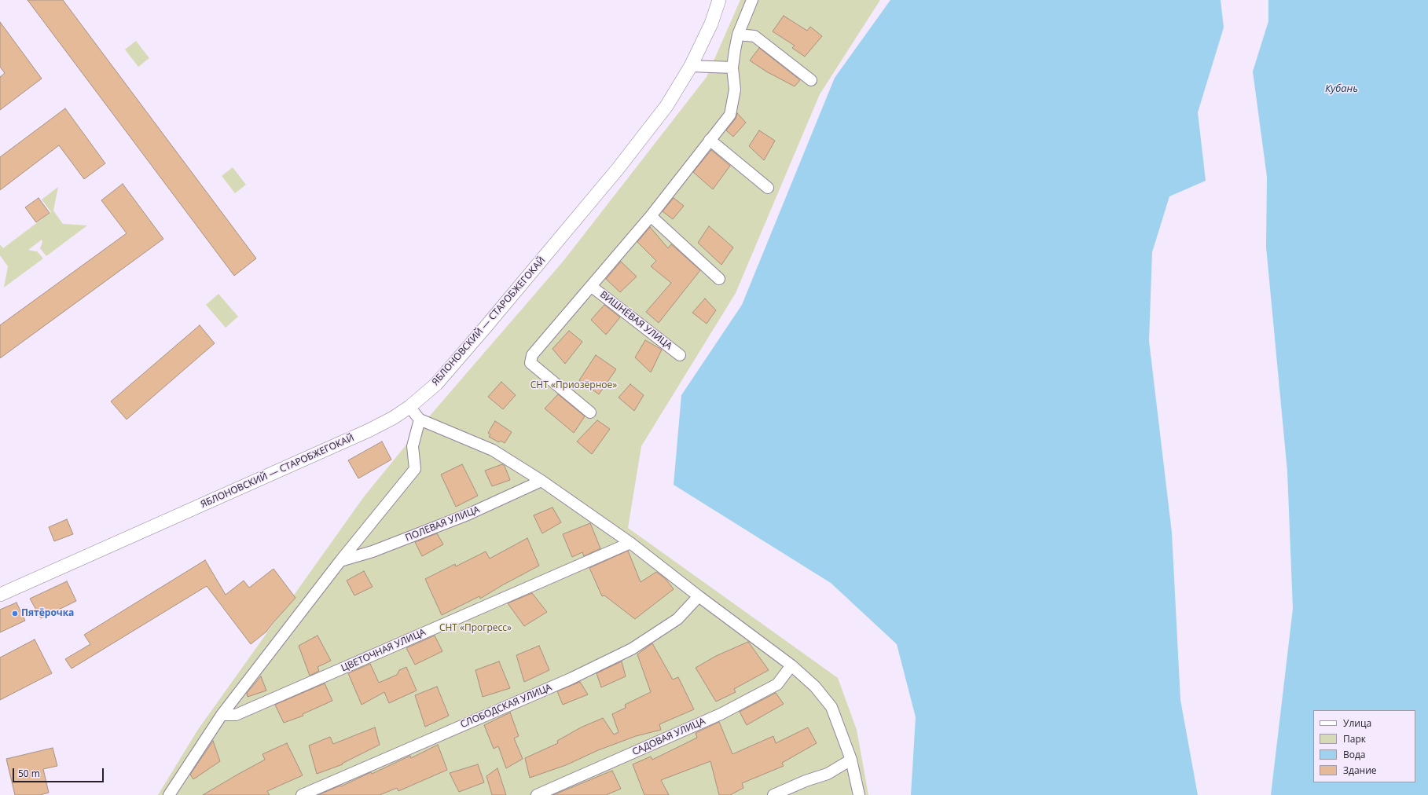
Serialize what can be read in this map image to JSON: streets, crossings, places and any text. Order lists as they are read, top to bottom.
{
  "streets": {
    "street": [
      "ВИШНЁВАЯ УЛИЦА",
      "ЯБЛОНОВСКИЙ — СТАРОБЖЕГОКАЙ",
      "ПОЛЕВАЯ УЛИЦА",
      "ЦВЕТОЧНАЯ УЛИЦА",
      "СЛОБОДСКАЯ УЛИЦА",
      "САДОВАЯ УЛИЦА"
    ]
  },
  "water": ["Кубань"],
  "parks": ["СНТ «Приозёрное»", "СНТ «Прогресс»"],
  "places": ["Пятёрочка"],
  "legend": [
    "Улица",
    "Парк",
    "Вода",
    "Здание"
  ],
  "scale_bar": "50 m"
}
